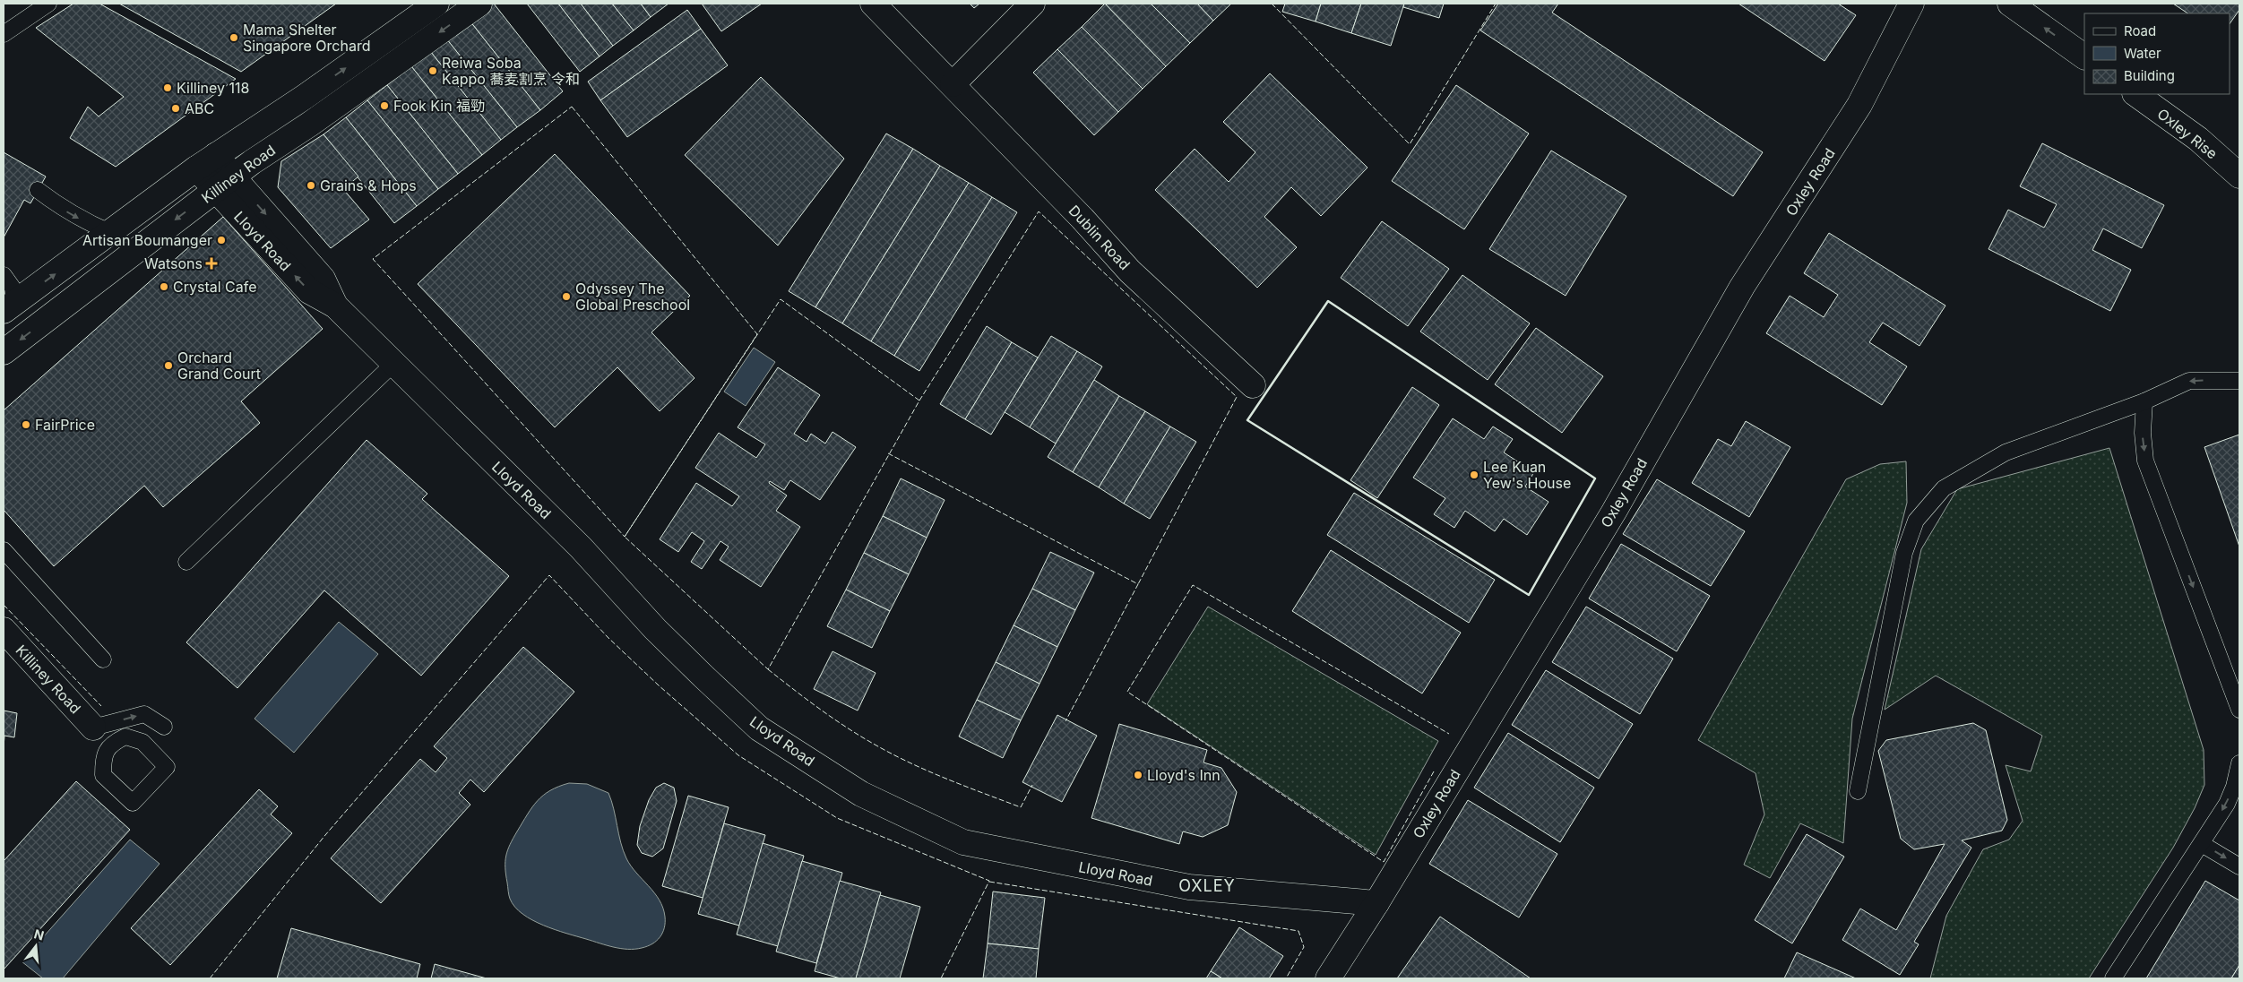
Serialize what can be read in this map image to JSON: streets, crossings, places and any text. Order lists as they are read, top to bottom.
{
  "streets": {
    "street": [
      "Oxley Rise",
      "Killiney Road",
      "Oxley Road",
      "Dublin Road",
      "Lloyd Road"
    ]
  },
  "crossings": [
    ["Killiney Road", "Lloyd Road"],
    ["Oxley Road", "Lloyd Road"]
  ],
  "districts": ["OXLEY"],
  "places": {
    "other": [
      "Mama Shelter Singapore Orchard",
      "Reiwa Soba Kappo 蕎麦割烹 令和",
      "Killiney 118",
      "Fook Kin 福勁",
      "ABC",
      "Grains & Hops",
      "Artisan Boumanger",
      "Crystal Cafe",
      "Odyssey The Global Preschool",
      "Orchard Grand Court",
      "FairPrice",
      "Lee Kuan Yew's House",
      "Lloyd's Inn"
    ],
    "health": ["Watsons"]
  },
  "legend": ["Road", "Water", "Building"],
  "north": "top"
}
